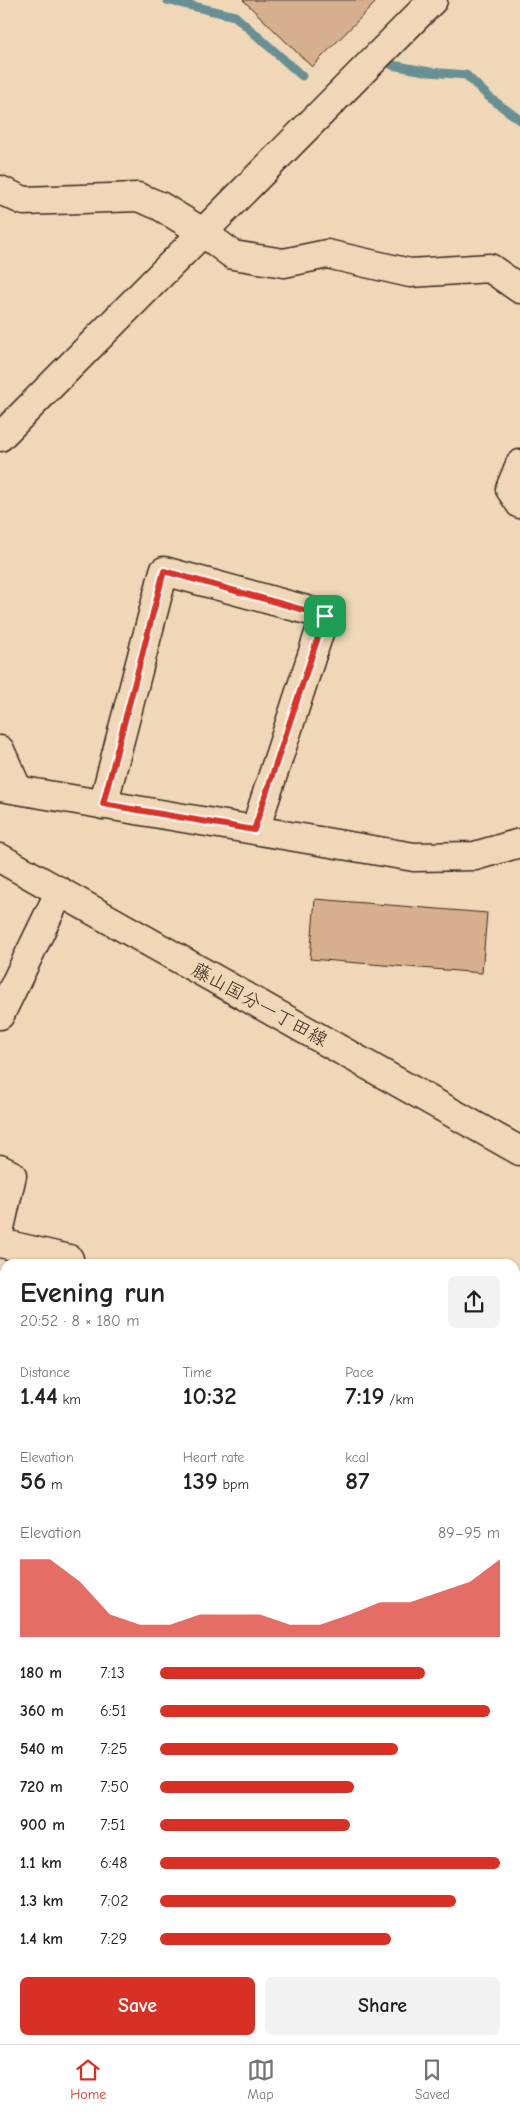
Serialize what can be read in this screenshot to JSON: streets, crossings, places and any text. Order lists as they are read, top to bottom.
{
  "streets": {
    "street": ["藤山国分一丁田線"]
  },
  "page": {
    "heading": ["Evening run", "20:52 · 8 × 180 m"],
    "stats": [
      ["Distance", "1.44 km"],
      ["Time", "10:32"],
      ["Pace", "7:19 /km"],
      ["Elevation", "56 m"],
      ["Heart rate", "139 bpm"],
      ["kcal", "87"]
    ],
    "chart": ["Elevation", "89–95 m"],
    "list": [
      {
        "name": "180 m",
        "note": "7:13"
      },
      {
        "name": "360 m",
        "note": "6:51"
      },
      {
        "name": "540 m",
        "note": "7:25"
      },
      {
        "name": "720 m",
        "note": "7:50"
      },
      {
        "name": "900 m",
        "note": "7:51"
      },
      {
        "name": "1.1 km",
        "note": "6:48"
      },
      {
        "name": "1.3 km",
        "note": "7:02"
      },
      {
        "name": "1.4 km",
        "note": "7:29"
      }
    ],
    "buttons": ["Save", "Share"],
    "tabs": ["Home", "Map", "Saved"]
  }
}
